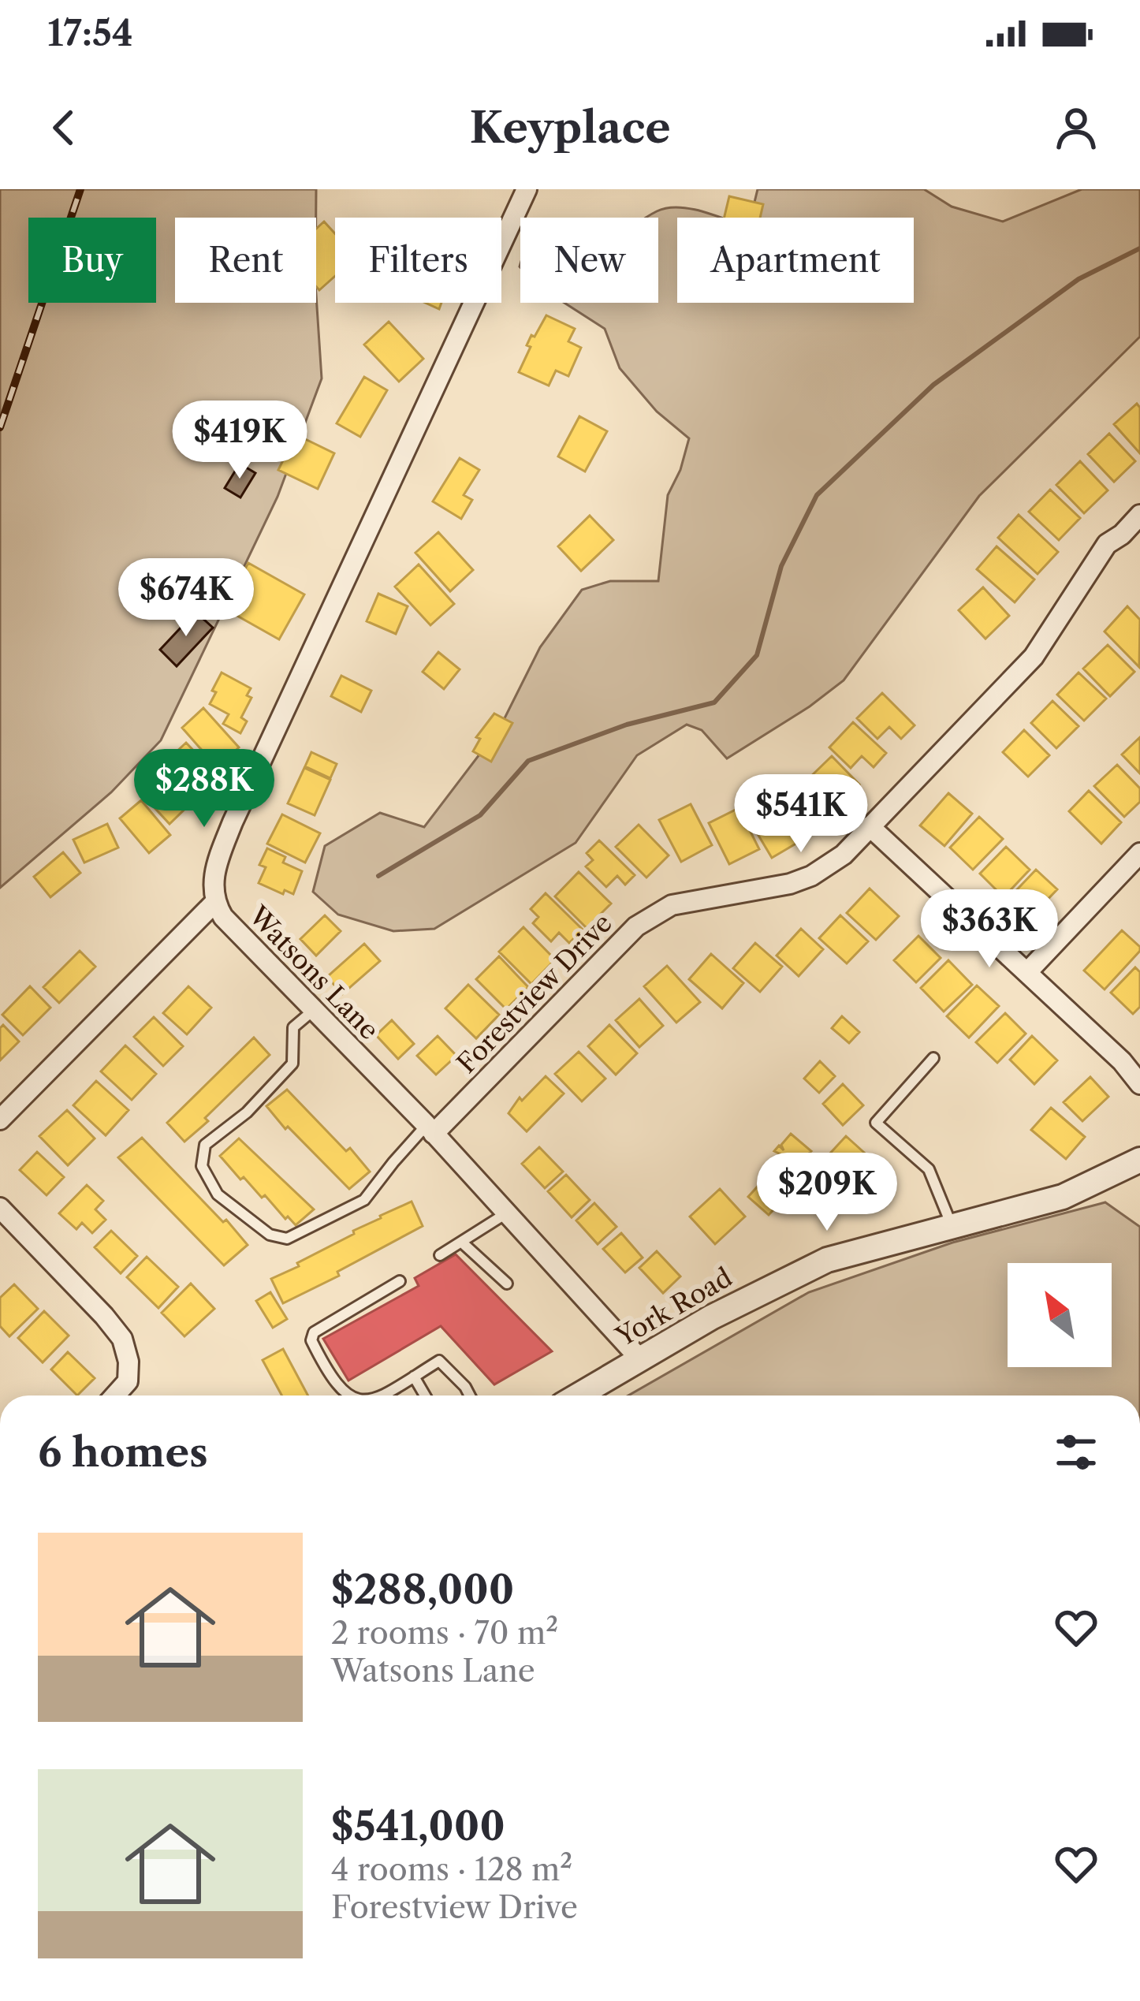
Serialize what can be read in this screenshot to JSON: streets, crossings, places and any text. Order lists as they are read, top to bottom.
{
  "streets": {
    "street": ["Watsons Lane", "Forestview Drive", "York Road"]
  },
  "crossings": [
    ["Watsons Lane", "Forestview Drive"],
    ["Watsons Lane", "York Road"]
  ],
  "north": "top left",
  "page": {
    "status": "17:54",
    "header": "Keyplace",
    "chip": [
      "Buy",
      "Rent",
      "Filters",
      "New",
      "Apartment"
    ],
    "price": [
      "$419K",
      "$674K",
      "$288K",
      "$541K",
      "$363K",
      "$209K"
    ],
    "heading": "6 homes",
    "list": [
      {
        "name": "$288,000",
        "note": "2 rooms · 70 m² · Watsons Lane"
      },
      {
        "name": "$541,000",
        "note": "4 rooms · 128 m² · Forestview Drive"
      }
    ]
  }
}
